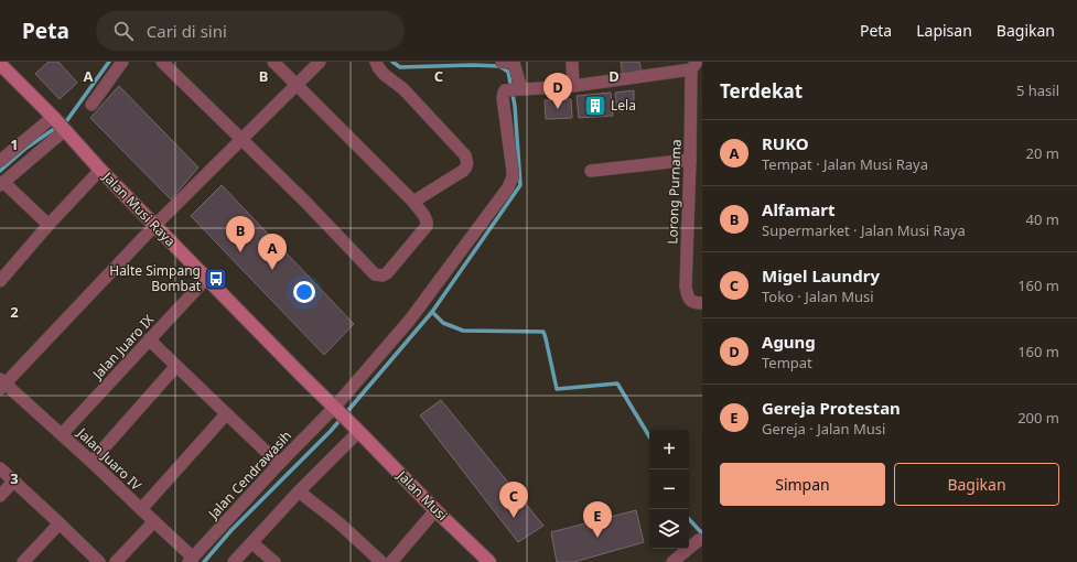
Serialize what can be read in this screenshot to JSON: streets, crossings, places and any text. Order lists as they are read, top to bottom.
{
  "streets": {
    "street": [
      "Lorong Purnama",
      "Jalan Musi Raya",
      "Jalan Juaro IX",
      "Jalan Juaro IV",
      "Jalan Cendrawasih",
      "Jalan Musi"
    ]
  },
  "crossings": [
    ["Jalan Musi Raya", "Jalan Juaro IX"],
    ["Jalan Musi Raya", "Jalan Cendrawasih"],
    ["Jalan Musi Raya", "Jalan Musi"],
    ["Jalan Juaro IX", "Jalan Juaro IV"],
    ["Jalan Juaro IV", "Jalan Cendrawasih"]
  ],
  "places": {
    "building": ["Lela"],
    "bus stop": ["Halte Simpang Bombat"]
  },
  "page": {
    "header": "Peta",
    "search": "Cari di sini",
    "nav": ["Peta", "Lapisan", "Bagikan"],
    "heading": ["Terdekat", "5 hasil"],
    "pins": [
      "D",
      "B",
      "A",
      "C",
      "E"
    ],
    "list": [
      {
        "mark": "A",
        "name": "RUKO",
        "note": "Tempat · Jalan Musi Raya",
        "value": "20 m"
      },
      {
        "mark": "B",
        "name": "Alfamart",
        "note": "Supermarket · Jalan Musi Raya",
        "value": "40 m"
      },
      {
        "mark": "C",
        "name": "Migel Laundry",
        "note": "Toko · Jalan Musi",
        "value": "160 m"
      },
      {
        "mark": "D",
        "name": "Agung",
        "note": "Tempat",
        "value": "160 m"
      },
      {
        "mark": "E",
        "name": "Gereja Protestan",
        "note": "Gereja · Jalan Musi",
        "value": "200 m"
      }
    ],
    "map_buttons": ["+", "−"],
    "buttons": ["Simpan", "Bagikan"]
  },
  "grid": {
    "columns": [
      "A",
      "B",
      "C",
      "D"
    ],
    "rows": ["1", "2", "3"]
  }
}
